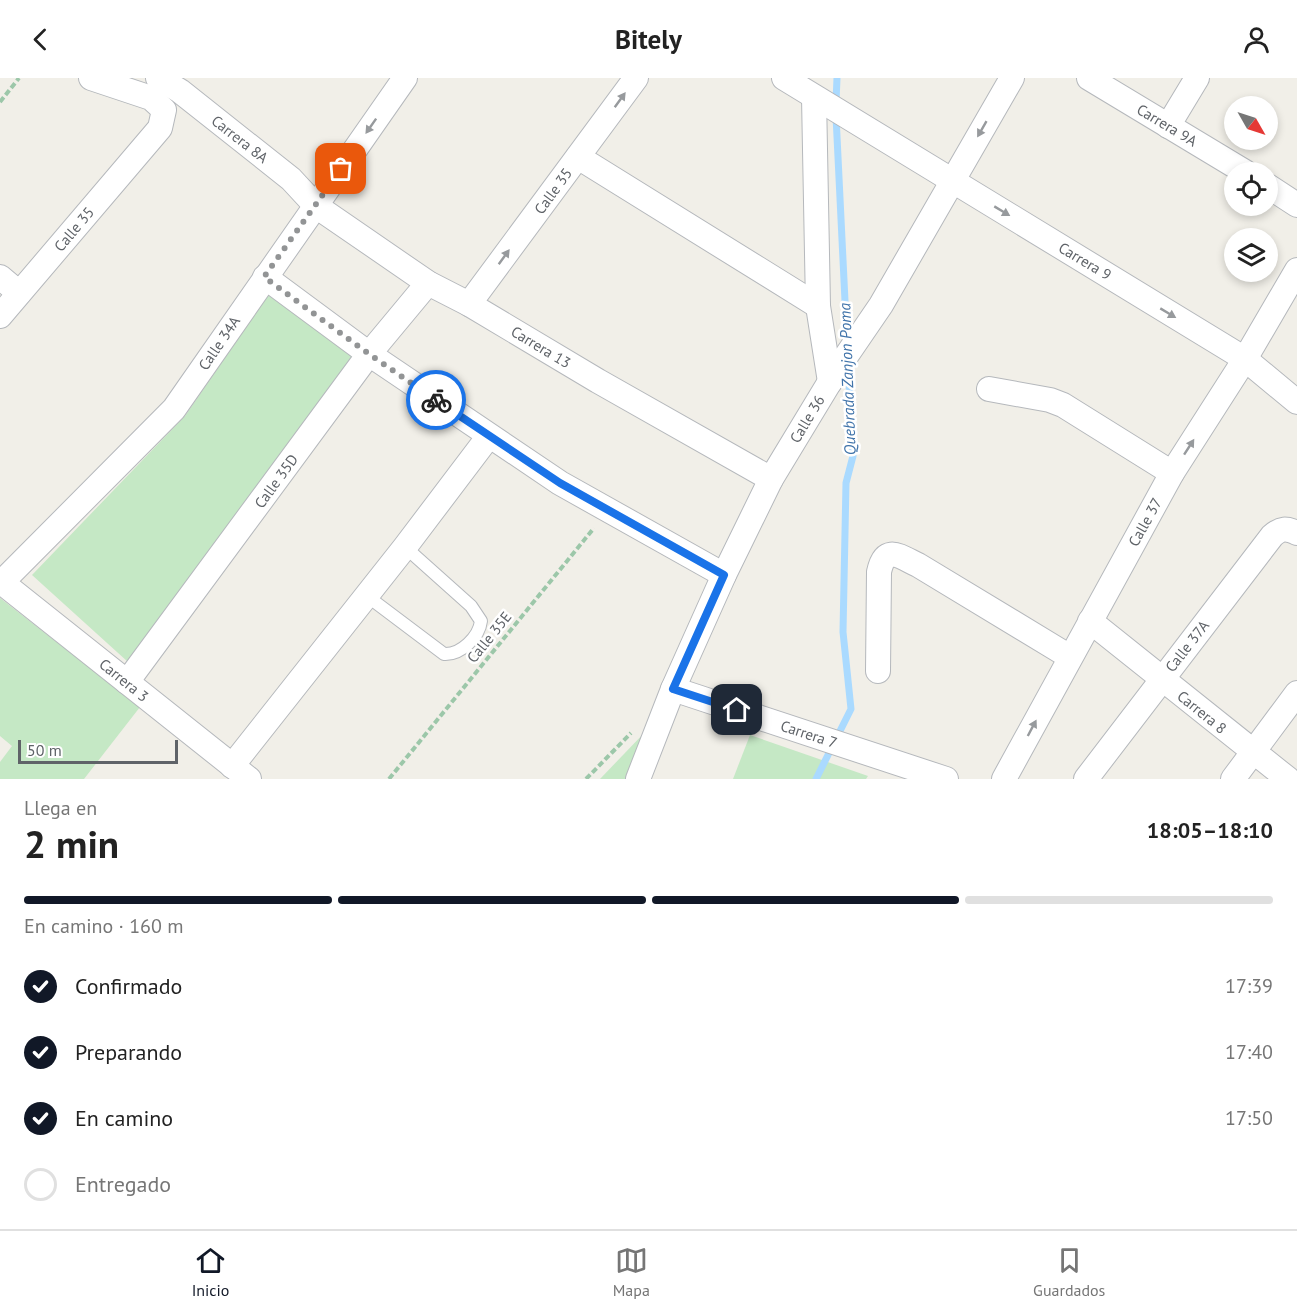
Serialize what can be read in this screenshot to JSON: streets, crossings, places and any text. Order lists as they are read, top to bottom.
{
  "streets": {
    "street": [
      "Carrera 9A",
      "Carrera 8A",
      "Calle 35",
      "Carrera 9",
      "Calle 34A",
      "Carrera 13",
      "Calle 36",
      "Calle 35D",
      "Calle 37",
      "Calle 37A",
      "Carrera 3",
      "Carrera 8",
      "Carrera 7"
    ],
    "path": ["Calle 35E"]
  },
  "crossings": [
    ["Carrera 8A", "Calle 34A"],
    ["Carrera 8A", "Carrera 13"],
    ["Calle 35", "Carrera 13"],
    ["Carrera 9", "Calle 36"],
    ["Carrera 9", "Calle 37"],
    ["Calle 34A", "Carrera 13"],
    ["Calle 34A", "Carrera 3"],
    ["Carrera 13", "Calle 36"],
    ["Carrera 13", "Calle 35D"],
    ["Calle 36", "Carrera 7"],
    ["Calle 35D", "Carrera 3"],
    ["Calle 37", "Carrera 8"],
    ["Calle 37A", "Carrera 8"]
  ],
  "one_way": ["Calle 35", "Calle 37"],
  "water": ["Quebrada Zanjon Poma"],
  "scale_bar": "50 m",
  "north": "bottom right",
  "page": {
    "header": "Bitely",
    "scale": "50 m",
    "heading": ["2 min", "Llega en", "18:05–18:10"],
    "bar": "En camino · 160 m",
    "list": [
      ["Confirmado", "17:39"],
      ["Preparando", "17:40"],
      ["En camino", "17:50"],
      "Entregado"
    ],
    "tabs": ["Inicio", "Mapa", "Guardados"]
  }
}
